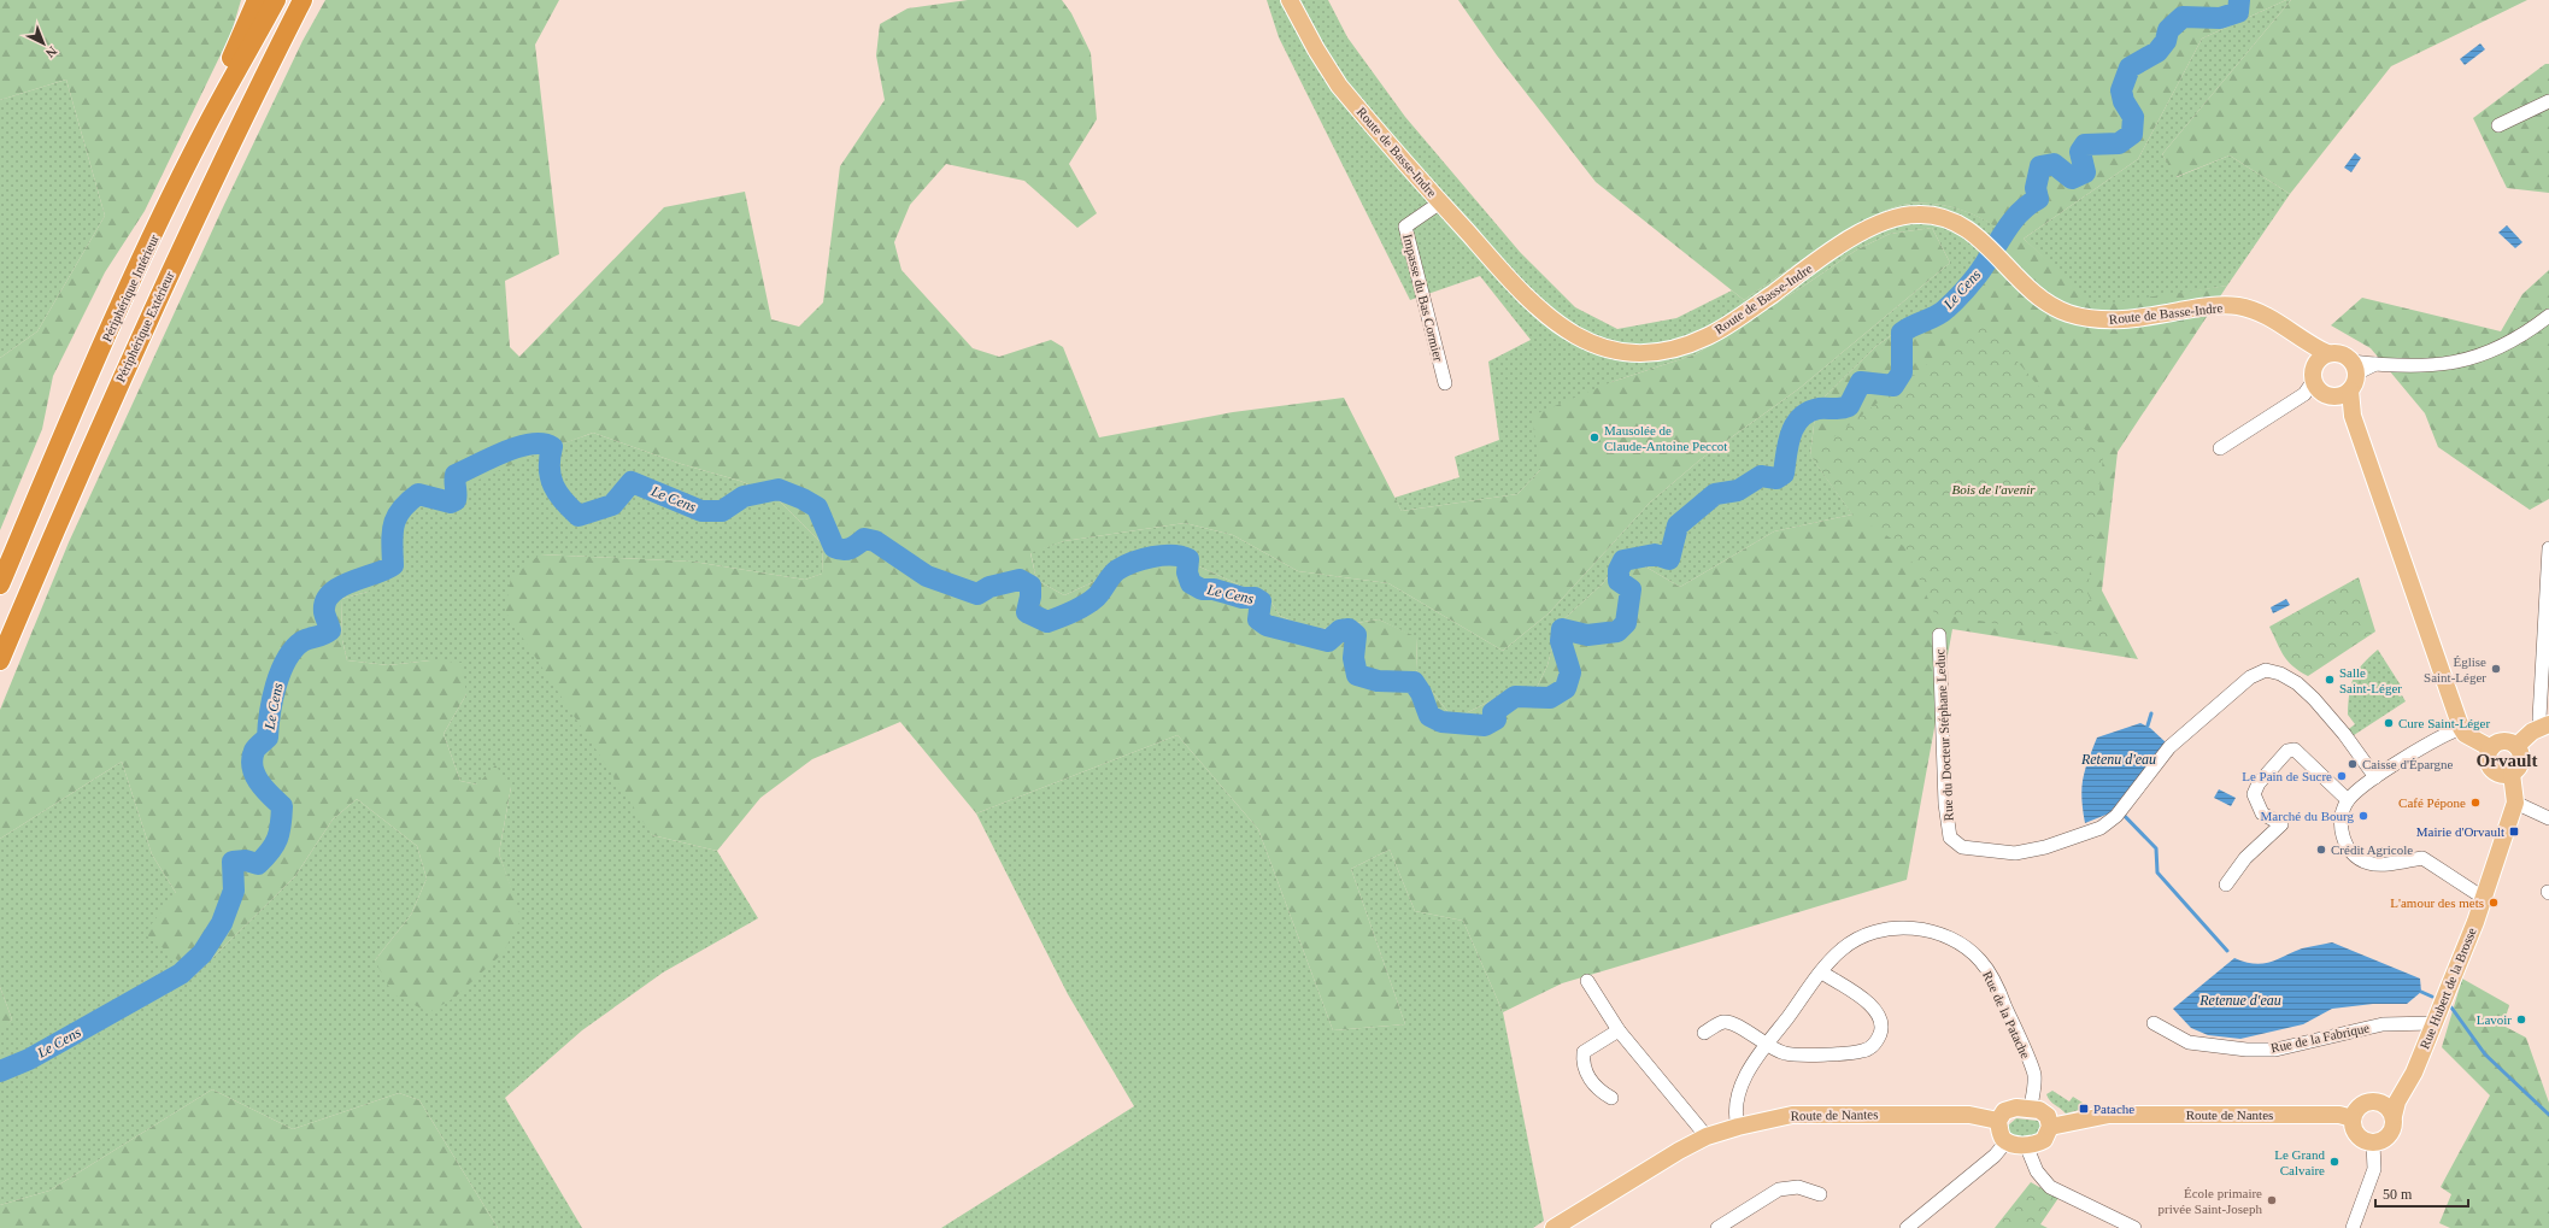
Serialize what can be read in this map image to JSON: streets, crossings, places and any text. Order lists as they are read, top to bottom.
{
  "streets": {
    "highway": ["Périphérique Intérieur", "Périphérique Extérieur"],
    "main road": ["Route de Basse-Indre", "Rue Hubert de la Brosse", "Route de Nantes"],
    "street": [
      "Impasse du Bas Cormier",
      "Rue du Docteur Stéphane Leduc",
      "Rue de la Patache",
      "Rue de la Fabrique"
    ]
  },
  "crossings": [
    ["Route de Basse-Indre", "Impasse du Bas Cormier"],
    ["Rue Hubert de la Brosse", "Rue de la Fabrique"],
    ["Rue Hubert de la Brosse", "Route de Nantes"],
    ["Rue de la Patache", "Route de Nantes"]
  ],
  "districts": ["Orvault"],
  "water": ["Le Cens", "Retenu d'eau", "Retenue d'eau"],
  "parks": ["Bois de l'avenir"],
  "places": {
    "other": [
      "Mausolée de Claude-Antoine Peccot",
      "Église Saint-Léger",
      "Salle Saint-Léger",
      "Cure Saint-Léger",
      "Caisse d'Épargne",
      "Le Pain de Sucre",
      "Café Pépone",
      "Marché du Bourg",
      "Crédit Agricole",
      "L'amour des mets",
      "Lavoir",
      "Le Grand Calvaire",
      "École primaire privée Saint-Joseph"
    ],
    "transit": ["Mairie d'Orvault", "Patache"]
  },
  "scale_bar": "50 m",
  "north": "bottom right"
}
